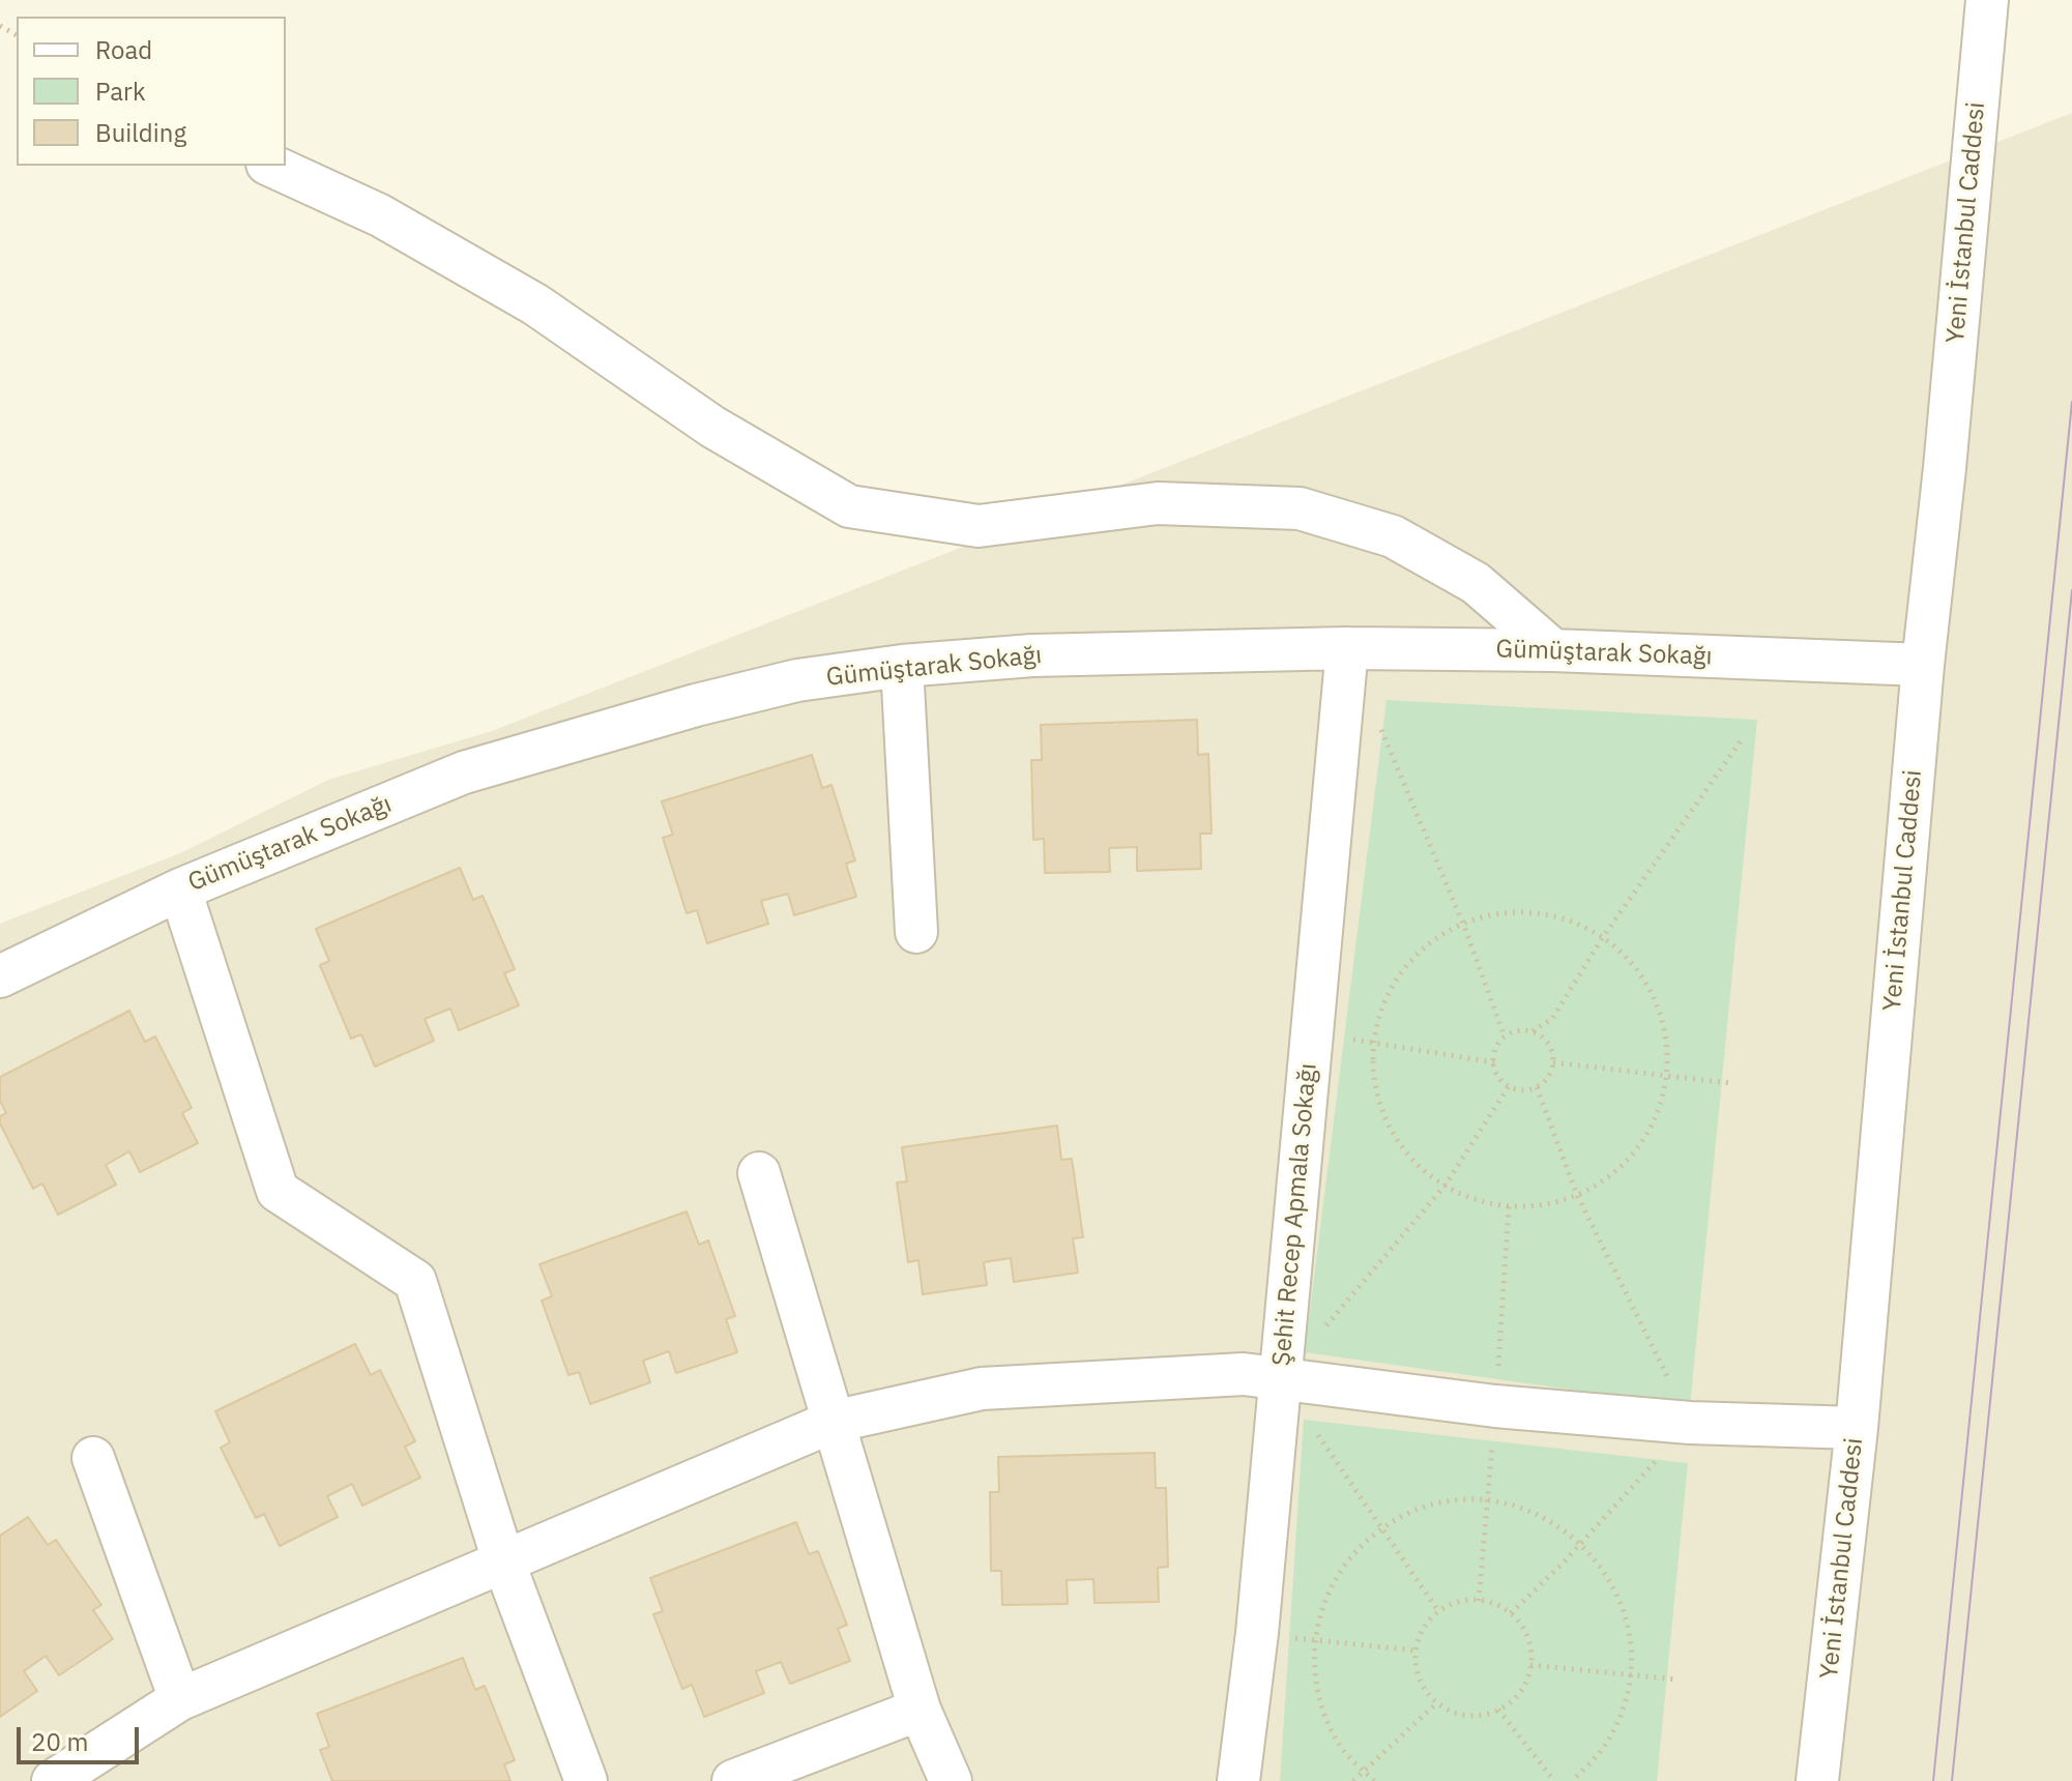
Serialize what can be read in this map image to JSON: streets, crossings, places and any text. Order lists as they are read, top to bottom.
{
  "streets": {
    "street": ["Yeni İstanbul Caddesi", "Gümüştarak Sokağı", "Şehit Recep Apmala Sokağı"]
  },
  "crossings": [
    ["Yeni İstanbul Caddesi", "Gümüştarak Sokağı"],
    ["Gümüştarak Sokağı", "Şehit Recep Apmala Sokağı"]
  ],
  "legend": ["Road", "Park", "Building"],
  "scale_bar": "20 m"
}
